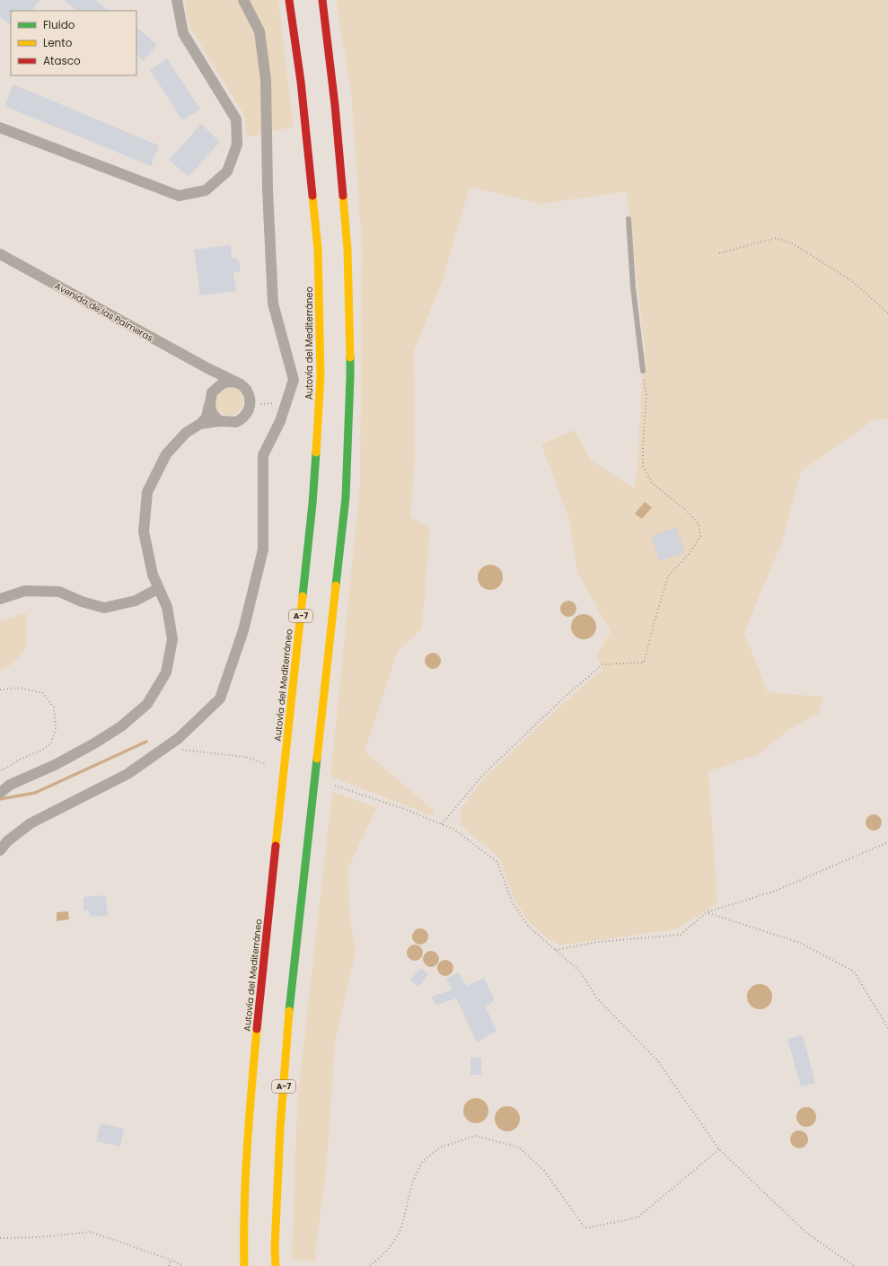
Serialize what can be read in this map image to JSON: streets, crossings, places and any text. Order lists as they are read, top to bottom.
{
  "streets": {
    "highway": ["Autovía del Mediterráneo", "A-7"],
    "street": ["Avenida de las Palmeras"]
  },
  "legend": ["Fluido", "Lento", "Atasco"]
}
